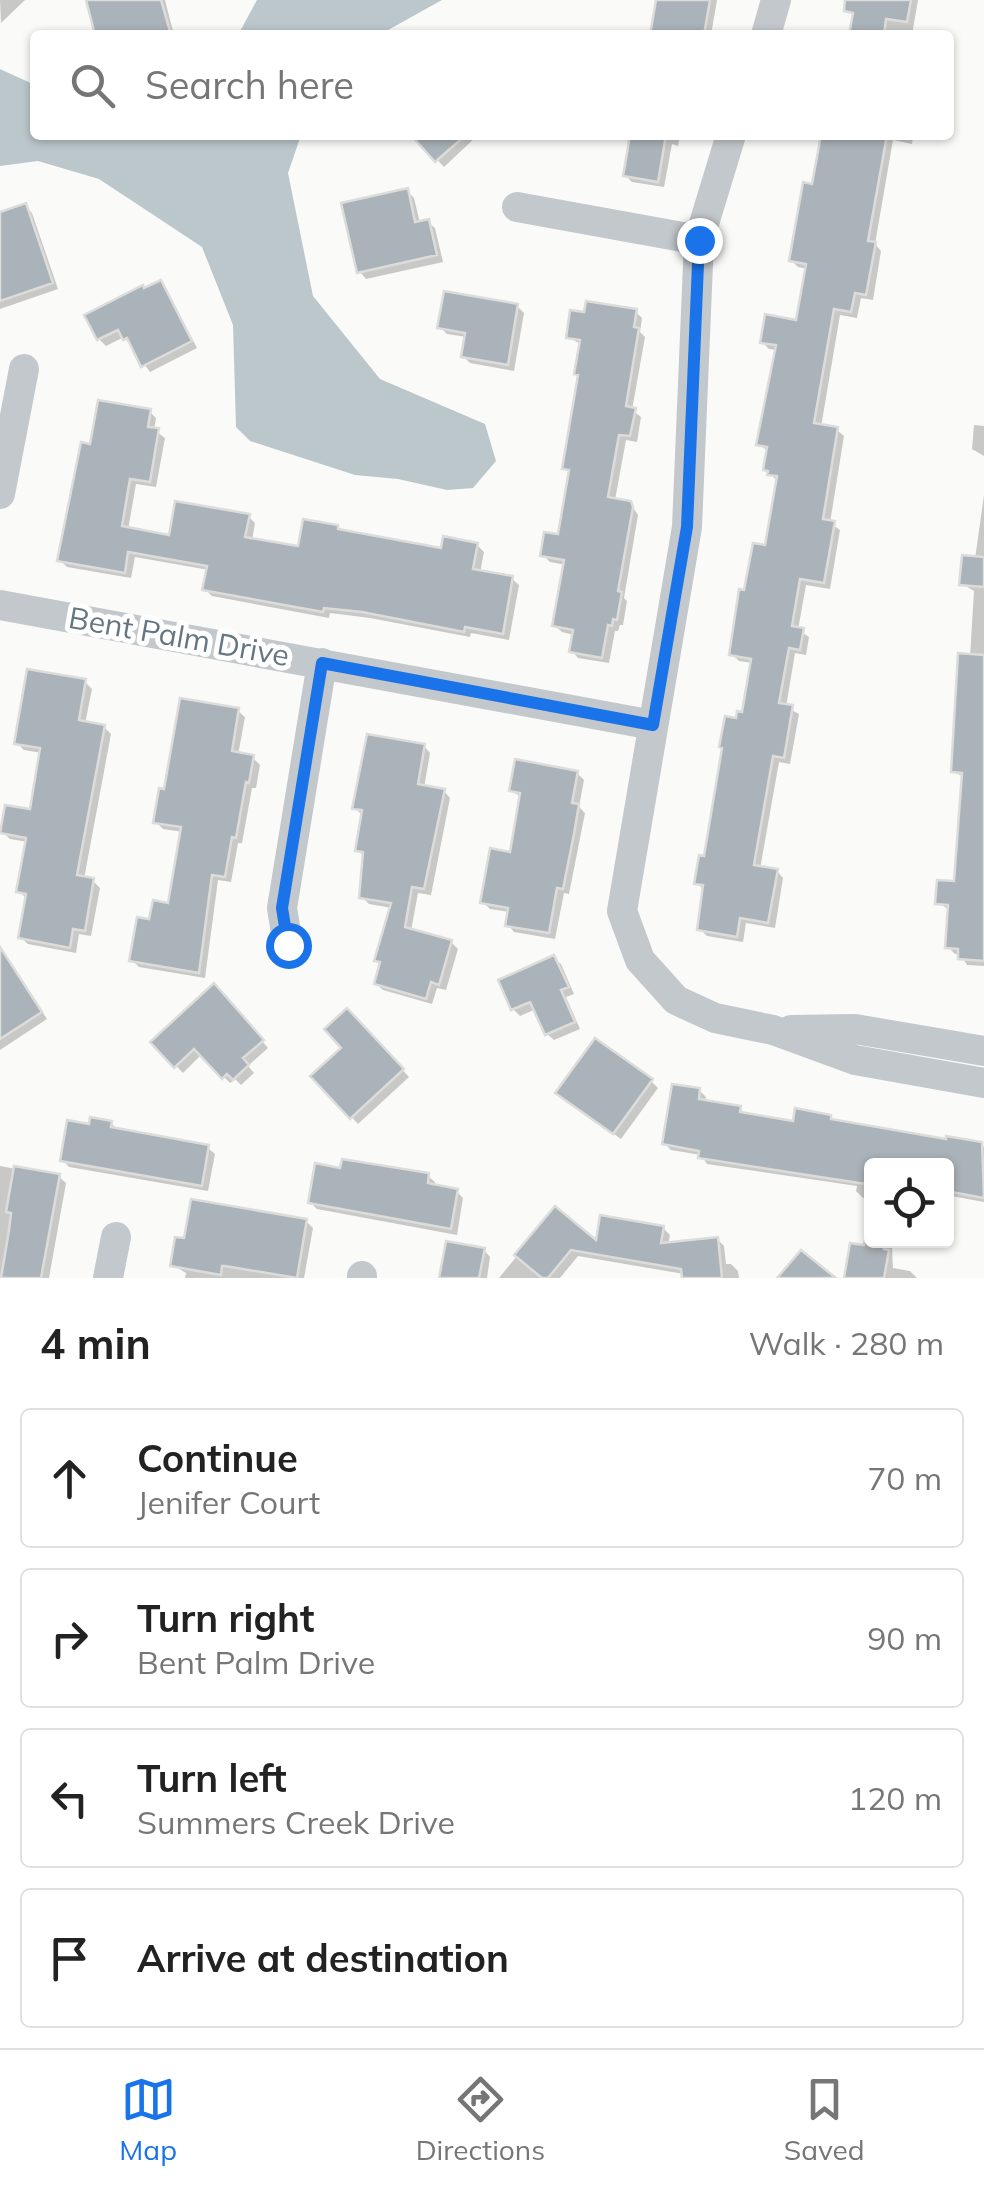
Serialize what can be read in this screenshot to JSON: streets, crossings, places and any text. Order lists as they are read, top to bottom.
{
  "streets": {
    "street": ["Bent Palm Drive"]
  },
  "page": {
    "search": "Search here",
    "heading": ["4 min", "Walk · 280 m"],
    "list": [
      ["Continue", "Jenifer Court", "70 m"],
      ["Turn right", "Bent Palm Drive", "90 m"],
      ["Turn left", "Summers Creek Drive", "120 m"],
      "Arrive at destination"
    ],
    "nav": ["Map", "Directions", "Saved"]
  }
}
